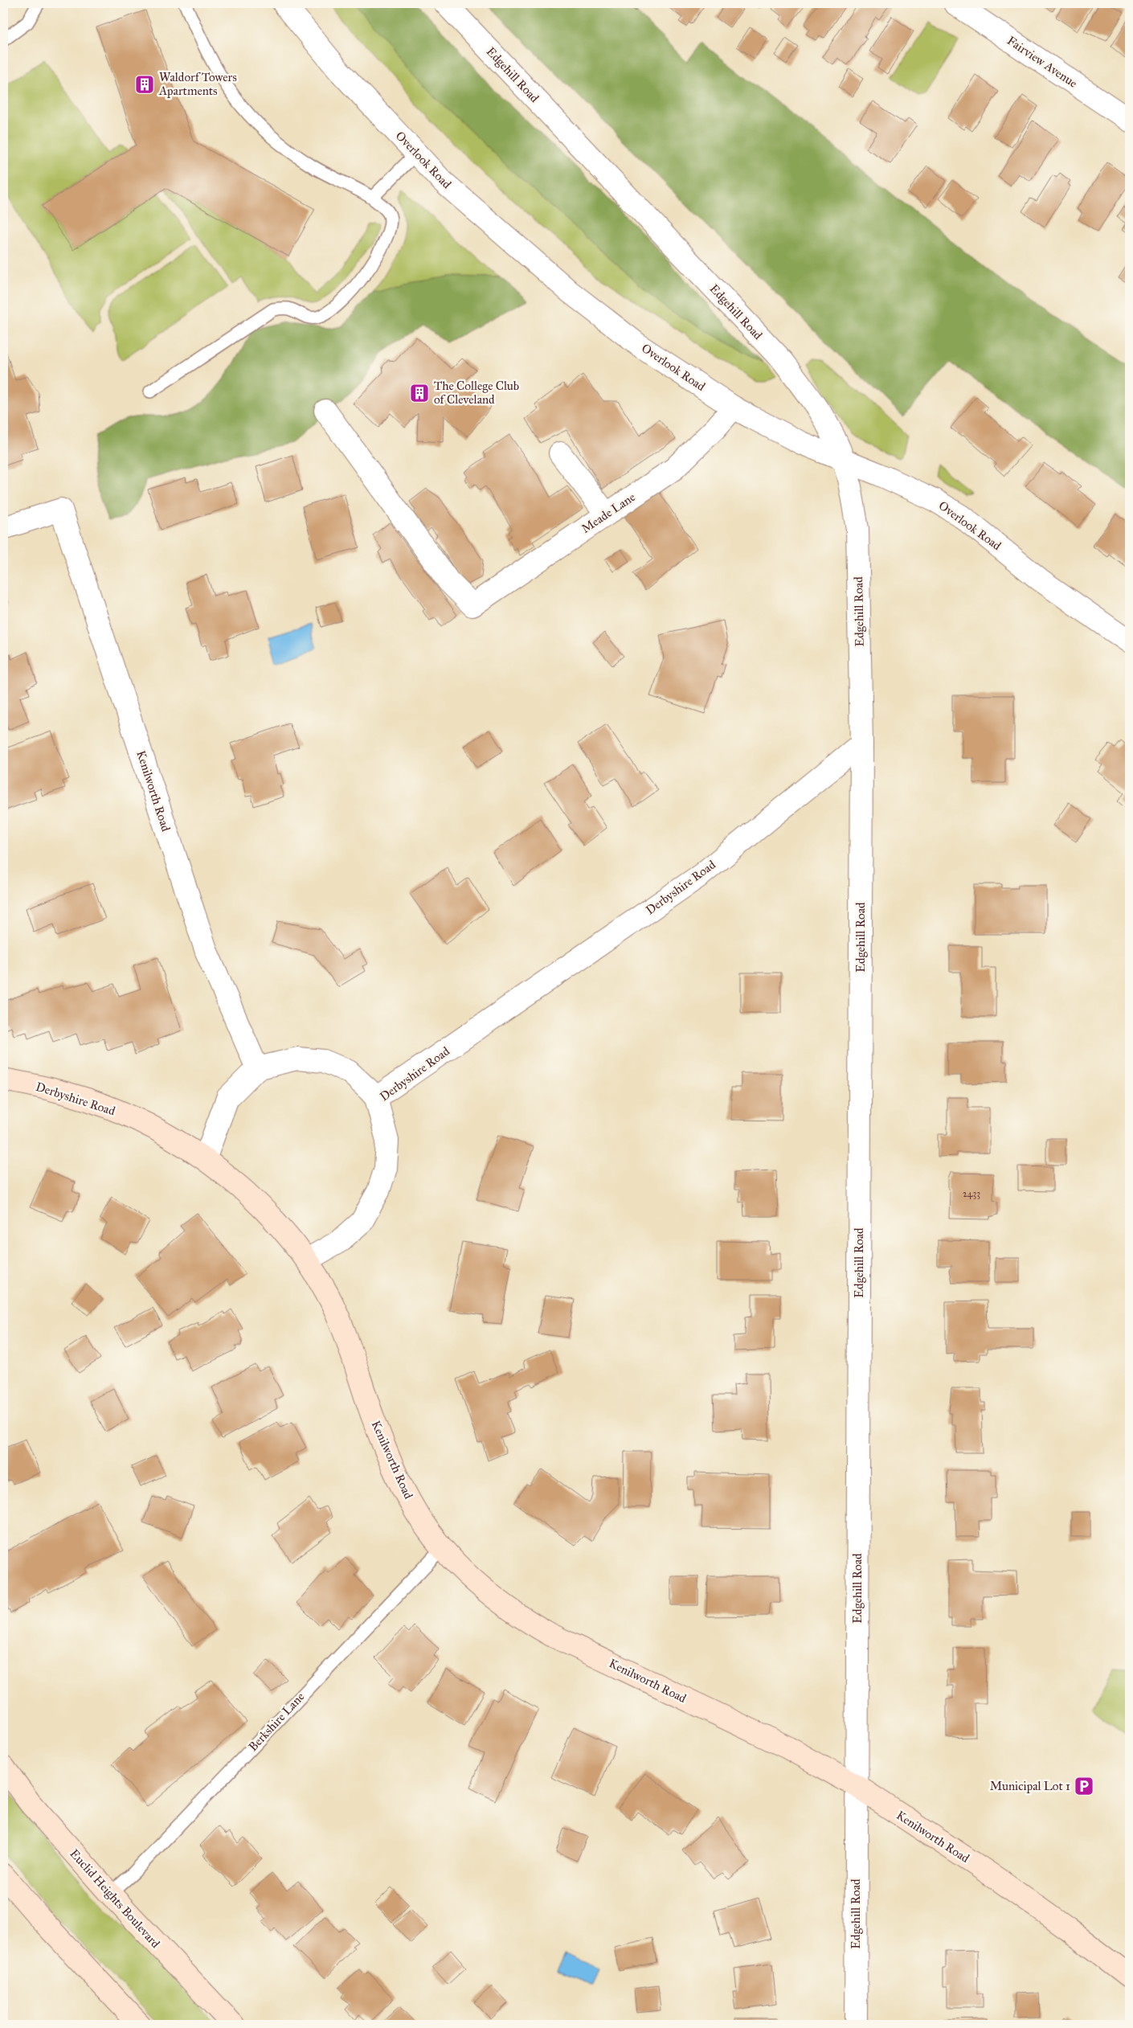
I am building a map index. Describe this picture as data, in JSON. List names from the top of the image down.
{
  "streets": {
    "main road": ["Kenilworth Road", "Derbyshire Road", "Euclid Heights Boulevard"],
    "street": [
      "Fairview Avenue",
      "Edgehill Road",
      "Overlook Road",
      "Meade Lane"
    ],
    "lane": ["Berkshire Lane"]
  },
  "crossings": [
    ["Edgehill Road", "Overlook Road"],
    ["Edgehill Road", "Kenilworth Road"],
    ["Edgehill Road", "Derbyshire Road"],
    ["Overlook Road", "Meade Lane"],
    ["Kenilworth Road", "Derbyshire Road"],
    ["Kenilworth Road", "Berkshire Lane"],
    ["Berkshire Lane", "Euclid Heights Boulevard"]
  ],
  "places": {
    "building": ["Waldorf Towers Apartments", "The College Club of Cleveland"],
    "parking": ["Municipal Lot 1"]
  },
  "house_numbers": ["2433"]
}
